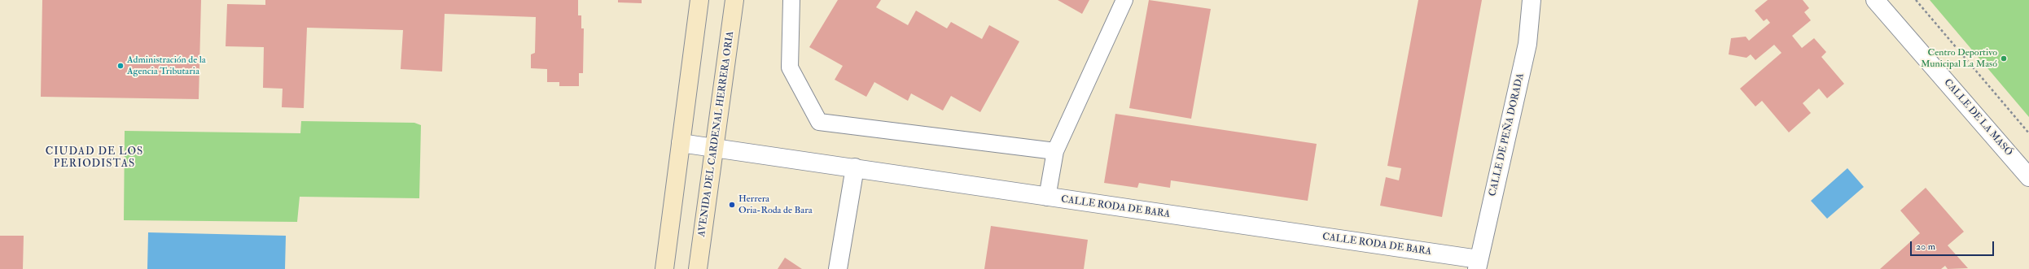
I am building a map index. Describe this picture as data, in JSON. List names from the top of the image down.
{
  "streets": {
    "main road": ["AVENIDA DEL CARDENAL HERRERA ORIA"],
    "street": ["CALLE DE LA MASÓ", "CALLE DE PEÑA DORADA", "CALLE RODA DE BARA"]
  },
  "crossings": [
    ["AVENIDA DEL CARDENAL HERRERA ORIA", "CALLE RODA DE BARA"],
    ["CALLE DE PEÑA DORADA", "CALLE RODA DE BARA"]
  ],
  "districts": ["CIUDAD DE LOS PERIODISTAS"],
  "places": ["Centro Deportivo Municipal La Masó", "Administración de la Agencia Tributaria", "Herrera Oria-Roda de Bara"],
  "scale_bar": "20 m"
}
